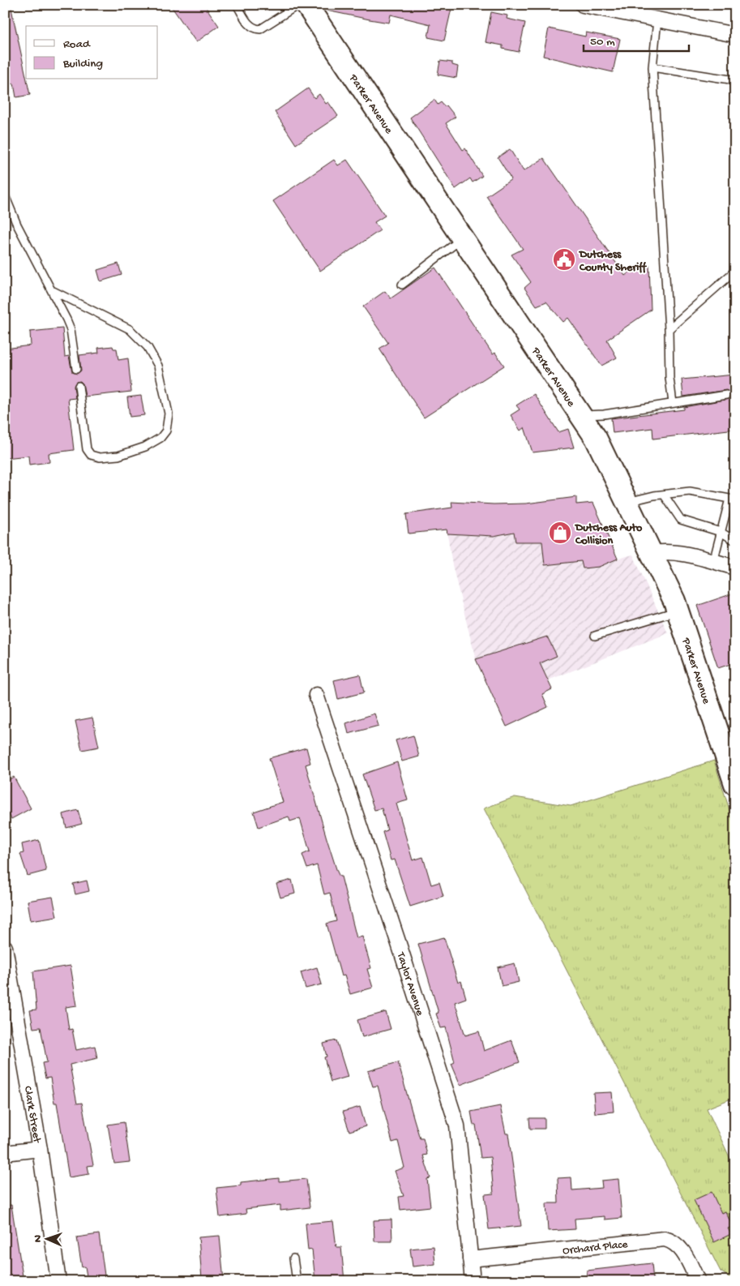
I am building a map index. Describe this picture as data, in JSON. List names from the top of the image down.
{
  "streets": {
    "main road": ["Parker Avenue"],
    "street": ["Taylor Avenue", "Clark Street", "Orchard Place"]
  },
  "crossings": [
    ["Taylor Avenue", "Orchard Place"]
  ],
  "places": {
    "public building": ["Dutchess County Sheriff"],
    "shop": ["Dutchess Auto Collision"]
  },
  "legend": ["Road", "Building"],
  "scale_bar": "50 m",
  "north": "left"
}
